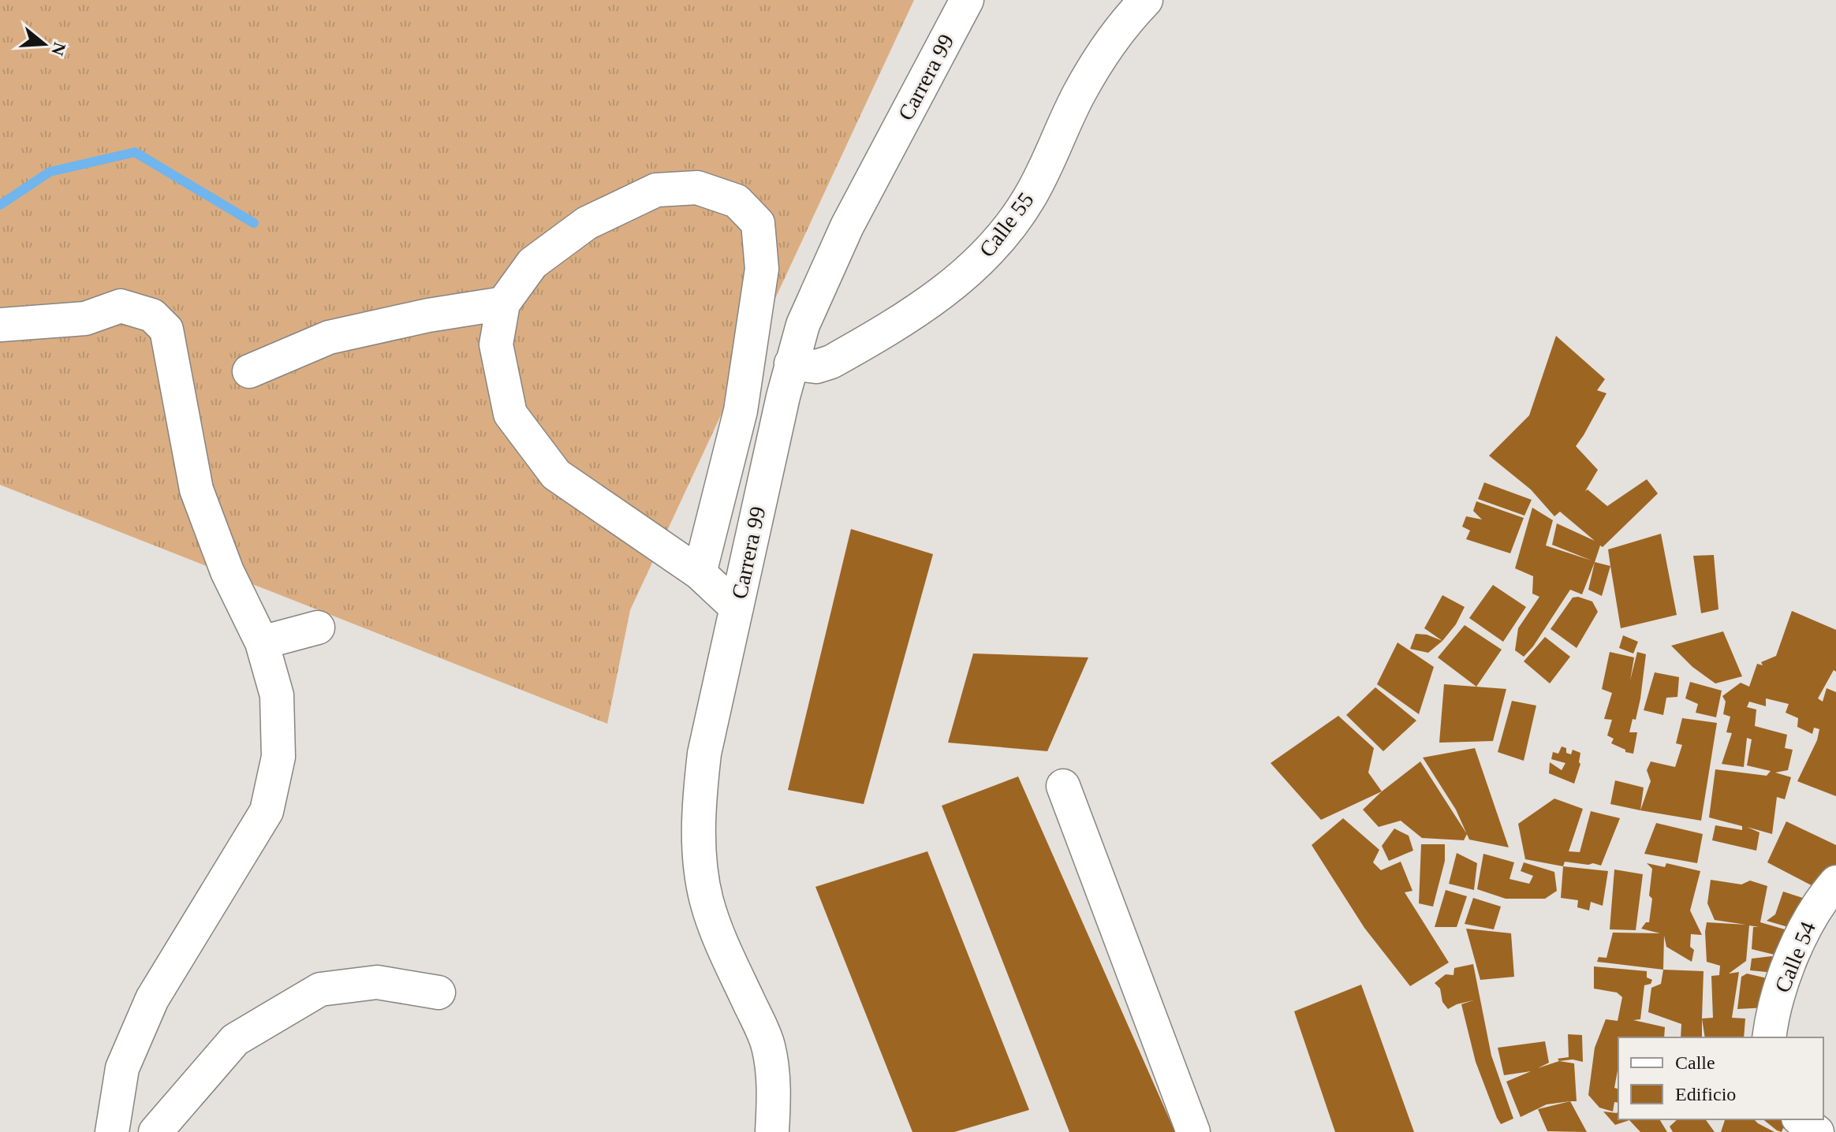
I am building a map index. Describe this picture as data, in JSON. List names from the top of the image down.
{
  "streets": {
    "street": ["Carrera 99", "Calle 55", "Calle 54"]
  },
  "crossings": [
    ["Carrera 99", "Calle 55"]
  ],
  "legend": ["Calle", "Edificio"],
  "north": "right"
}
